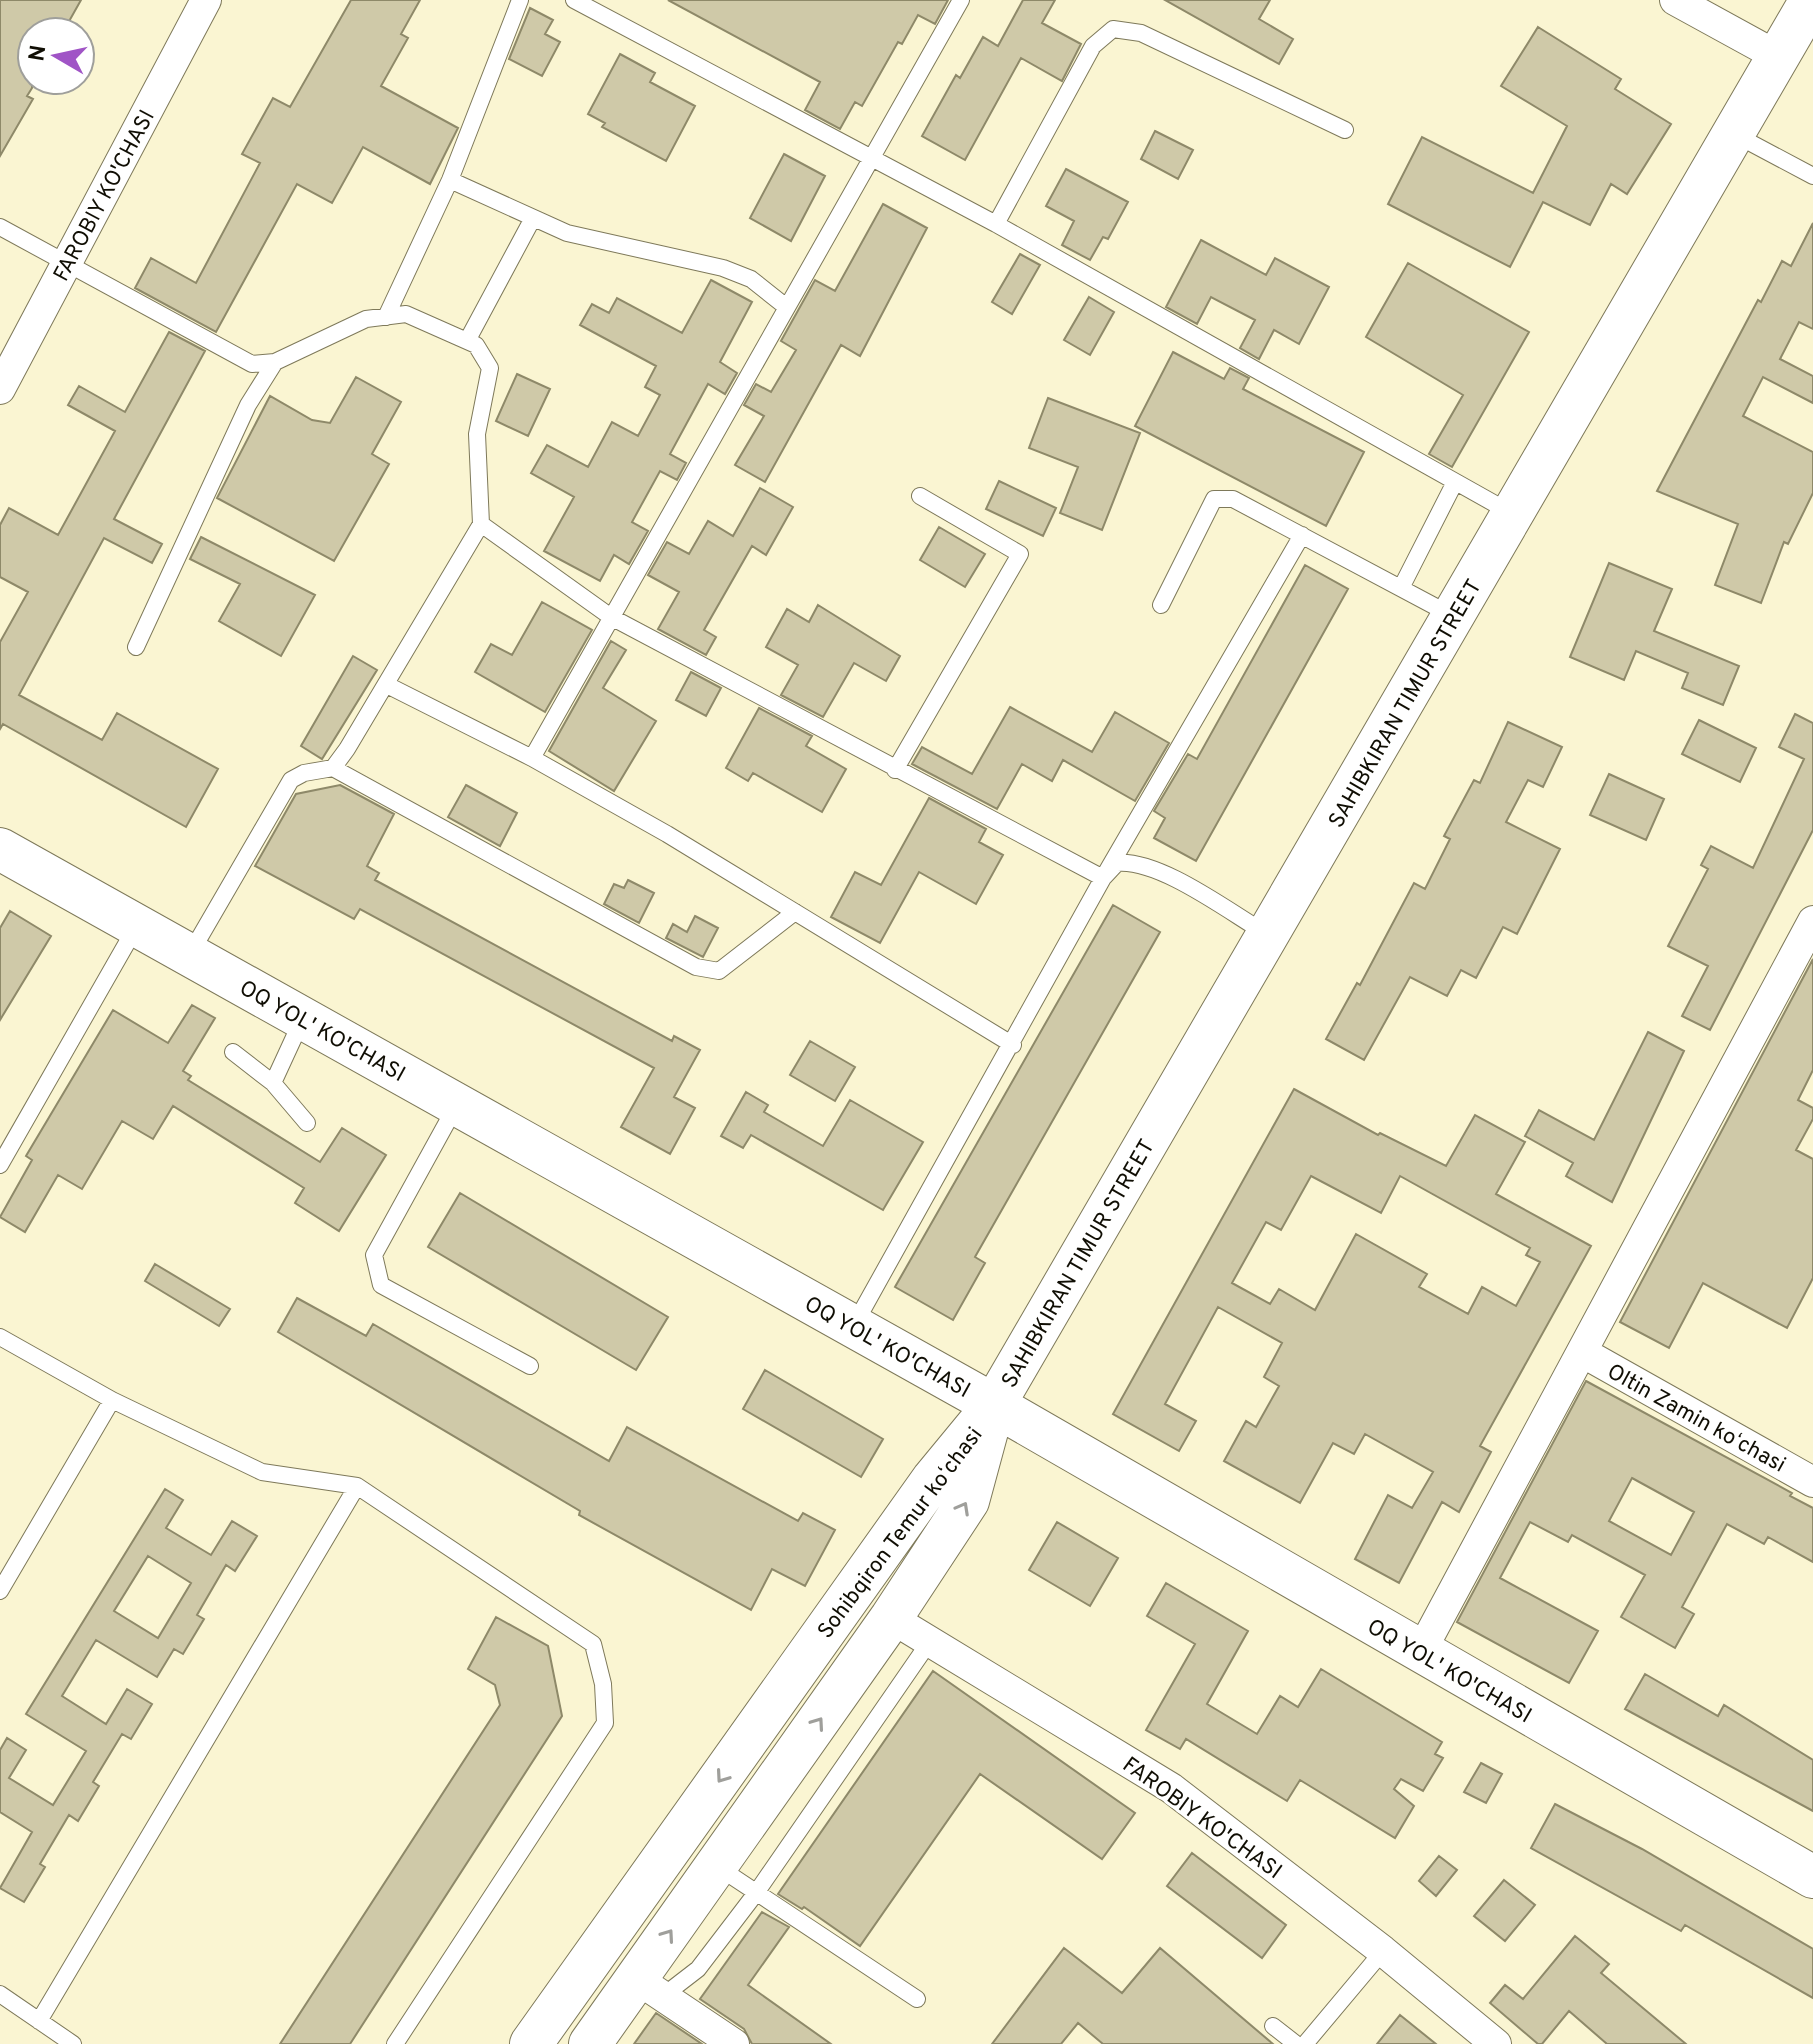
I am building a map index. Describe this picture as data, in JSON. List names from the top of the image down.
{
  "streets": {
    "main road": ["SAHIBKIRAN TIMUR STREET", "OQ YOL' KO'CHASI", "Sohibqiron Temur koʻchasi"],
    "street": ["FAROBIY KO'CHASI", "Oltin Zamin koʻchasi"]
  },
  "crossings": [
    ["FAROBIY KO'CHASI", "Sohibqiron Temur koʻchasi"],
    ["SAHIBKIRAN TIMUR STREET", "OQ YOL' KO'CHASI"],
    ["SAHIBKIRAN TIMUR STREET", "Sohibqiron Temur koʻchasi"],
    ["OQ YOL' KO'CHASI", "Sohibqiron Temur koʻchasi"]
  ],
  "north": "left"
}
